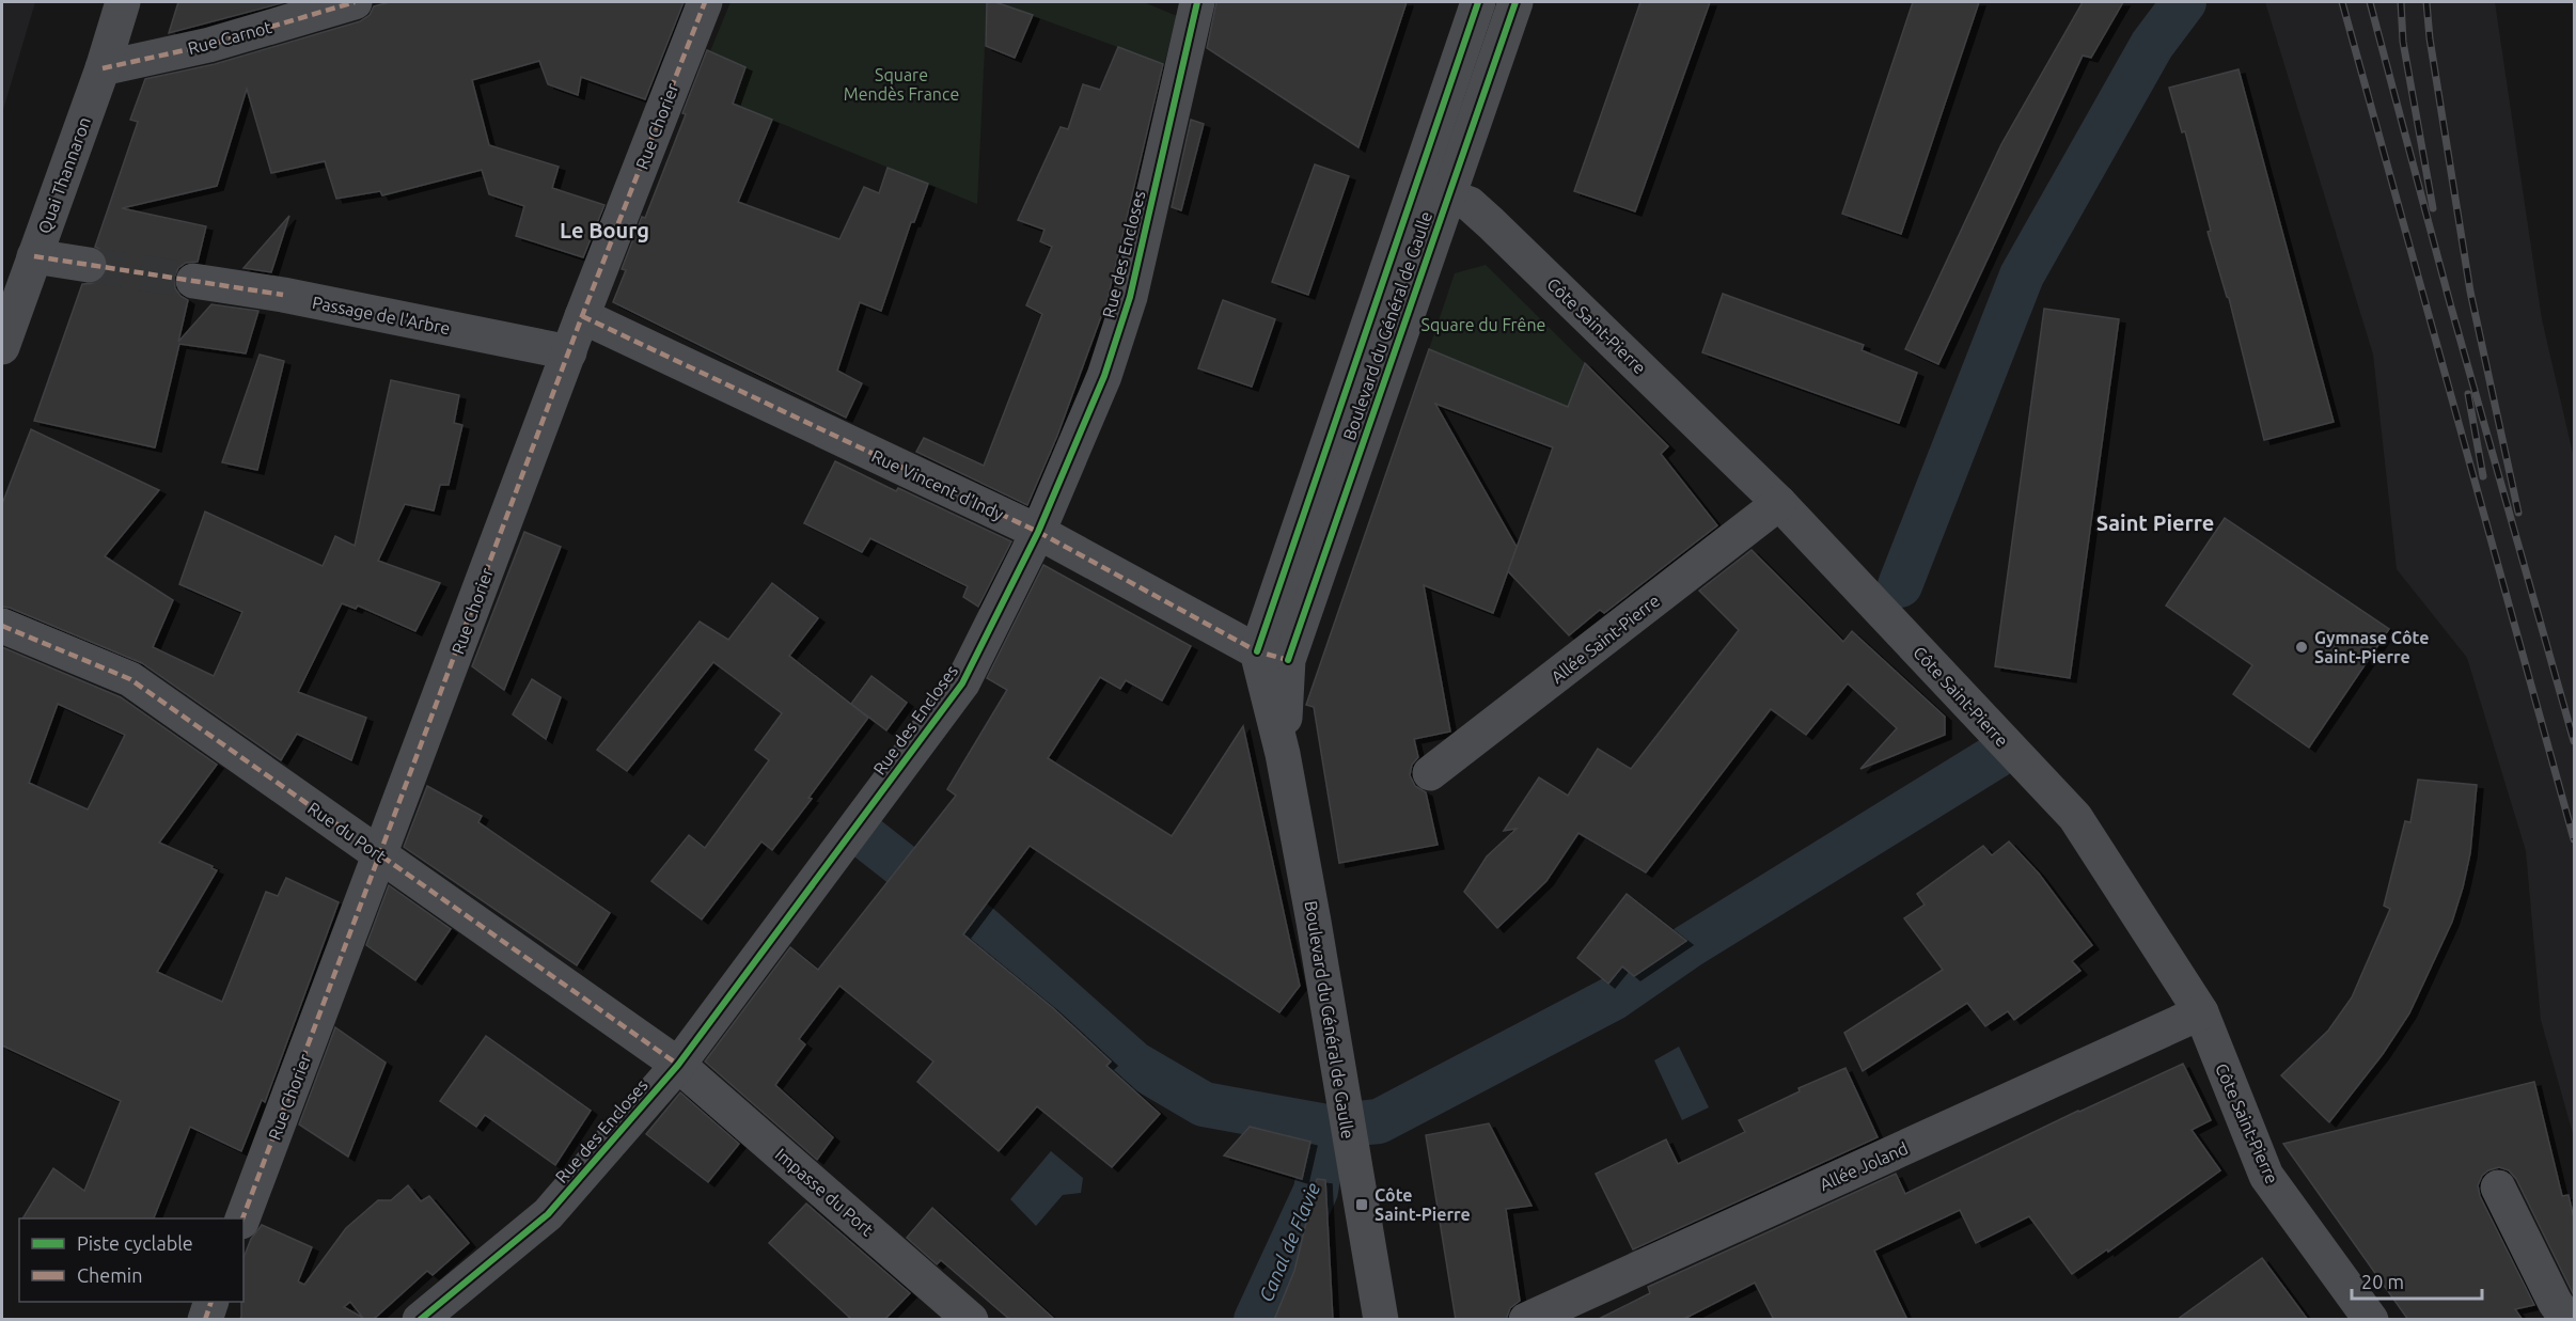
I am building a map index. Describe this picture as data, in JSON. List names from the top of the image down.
{
  "streets": {
    "street": [
      "Rue Carnot",
      "Rue Chorier",
      "Quai Thannaron",
      "Rue des Encloses",
      "Passage de l'Arbre",
      "Boulevard du Général de Gaulle",
      "Côte Saint-Pierre",
      "Rue Vincent d'Indy",
      "Allée Saint-Pierre",
      "Rue du Port",
      "Allée Joland",
      "Impasse du Port"
    ]
  },
  "crossings": [
    ["Rue Carnot", "Quai Thannaron"],
    ["Rue Chorier", "Passage de l'Arbre"],
    ["Rue Chorier", "Rue Vincent d'Indy"],
    ["Rue Chorier", "Rue du Port"],
    ["Rue des Encloses", "Rue Vincent d'Indy"],
    ["Rue des Encloses", "Rue du Port"],
    ["Rue des Encloses", "Impasse du Port"],
    ["Boulevard du Général de Gaulle", "Côte Saint-Pierre"],
    ["Boulevard du Général de Gaulle", "Rue Vincent d'Indy"],
    ["Côte Saint-Pierre", "Allée Saint-Pierre"],
    ["Côte Saint-Pierre", "Allée Joland"],
    ["Rue du Port", "Impasse du Port"]
  ],
  "districts": ["Le Bourg", "Saint Pierre"],
  "water": ["Canal de Flavie"],
  "parks": ["Square Mendès France", "Square du Frêne"],
  "places": {
    "other": ["Gymnase Côte Saint-Pierre"],
    "transit": ["Côte Saint-Pierre"]
  },
  "legend": ["Piste cyclable", "Chemin"],
  "scale_bar": "20 m"
}
